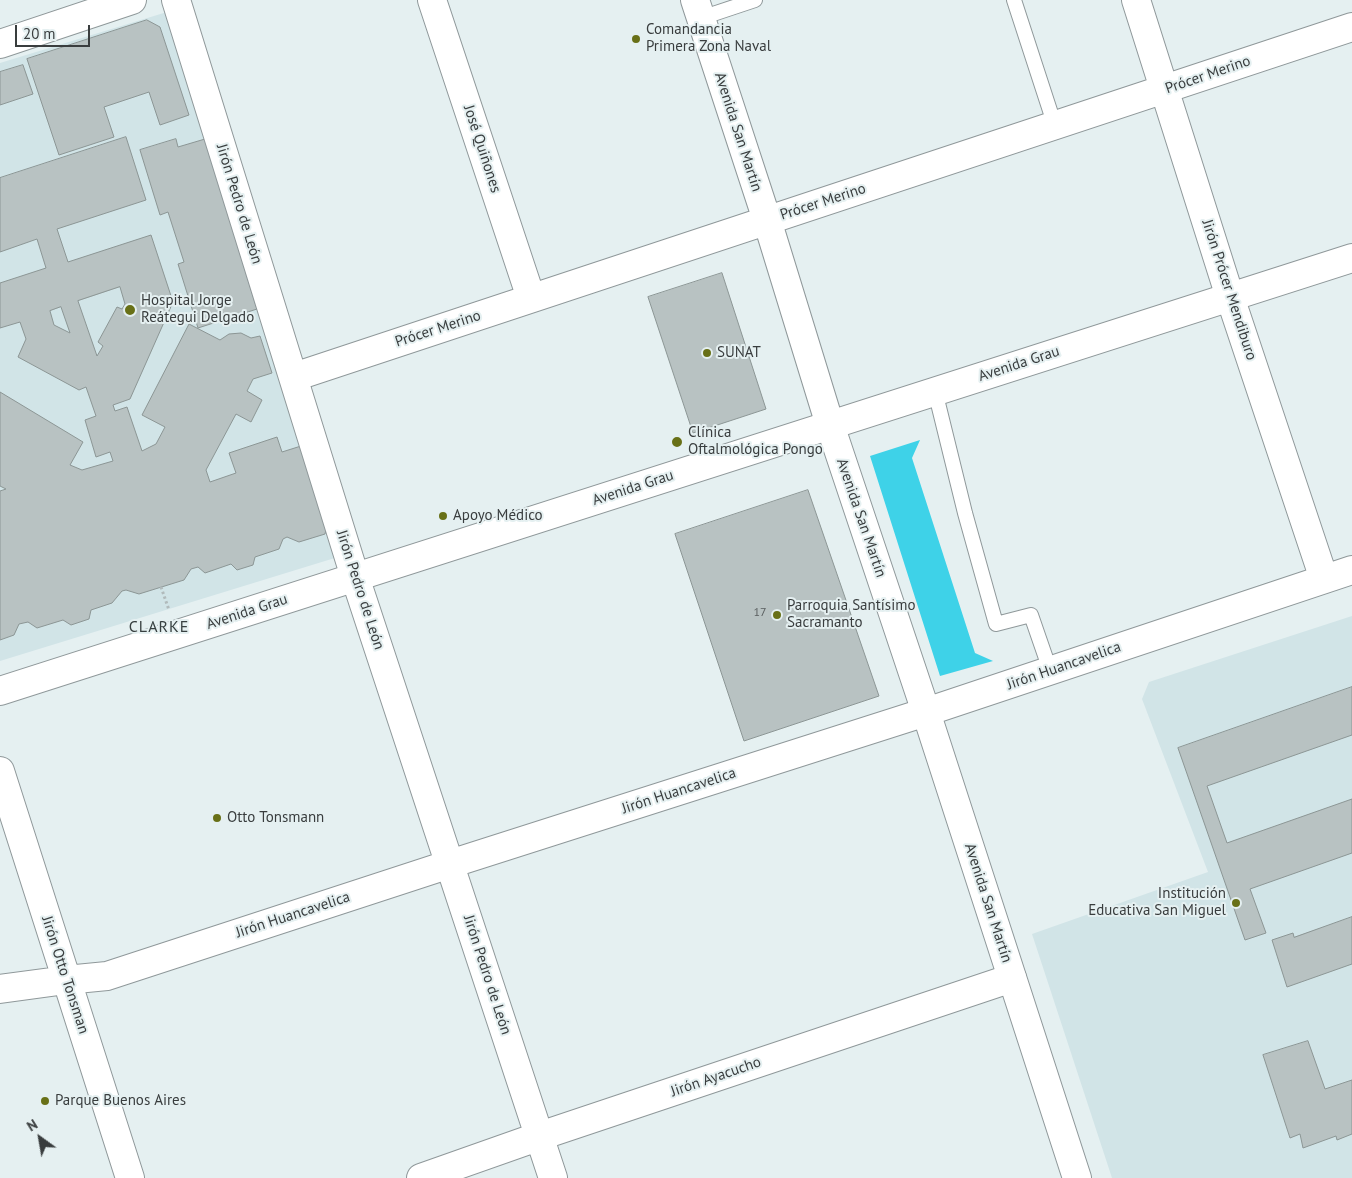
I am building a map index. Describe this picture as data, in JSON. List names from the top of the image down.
{
  "streets": {
    "street": [
      "Prócer Merino",
      "Avenida San Martín",
      "José Quiñones",
      "Jirón Pedro de León",
      "Jirón Prócer Mendiburo",
      "Avenida Grau",
      "Jirón Huancavelica",
      "Jirón Otto Tonsman",
      "Jirón Ayacucho"
    ]
  },
  "crossings": [
    ["Prócer Merino", "Avenida San Martín"],
    ["Prócer Merino", "José Quiñones"],
    ["Prócer Merino", "Jirón Pedro de León"],
    ["Prócer Merino", "Jirón Prócer Mendiburo"],
    ["Avenida San Martín", "Avenida Grau"],
    ["Avenida San Martín", "Jirón Huancavelica"],
    ["Avenida San Martín", "Jirón Ayacucho"],
    ["Jirón Pedro de León", "Avenida Grau"],
    ["Jirón Pedro de León", "Jirón Huancavelica"],
    ["Jirón Pedro de León", "Jirón Ayacucho"],
    ["Jirón Prócer Mendiburo", "Avenida Grau"],
    ["Jirón Prócer Mendiburo", "Jirón Huancavelica"],
    ["Jirón Huancavelica", "Jirón Otto Tonsman"]
  ],
  "districts": ["CLARKE"],
  "places": [
    "Comandancia Primera Zona Naval",
    "Hospital Jorge Reátegui Delgado",
    "SUNAT",
    "Clínica Oftalmológica Pongo",
    "Apoyo Médico",
    "Parroquia Santísimo Sacramanto",
    "Otto Tonsmann",
    "Institución Educativa San Miguel",
    "Parque Buenos Aires"
  ],
  "house_numbers": ["17"],
  "scale_bar": "20 m",
  "north": "top left"
}
